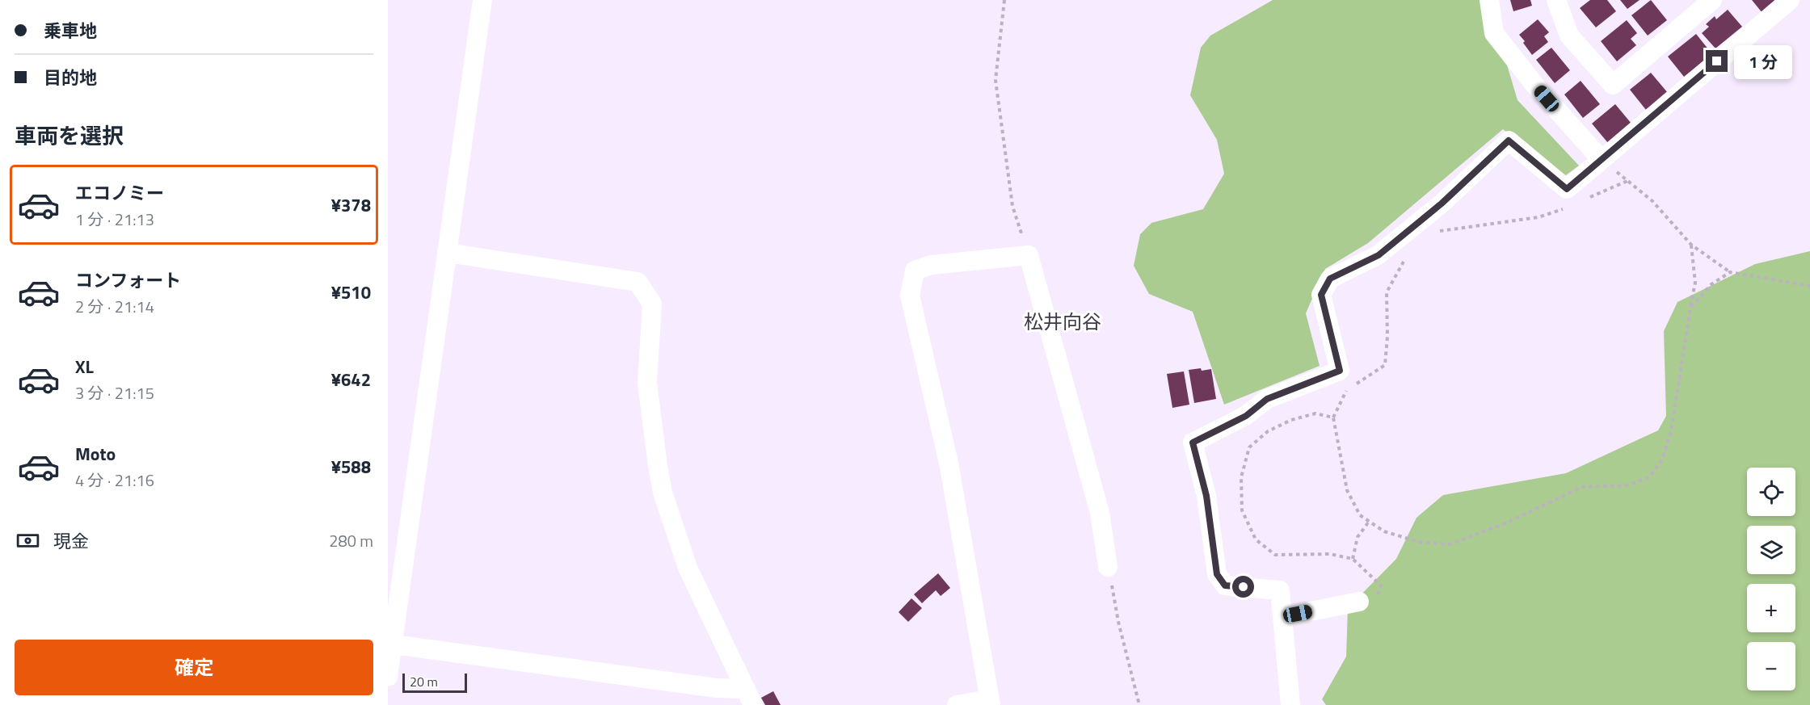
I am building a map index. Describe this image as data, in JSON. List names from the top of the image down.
{
  "districts": ["松井向谷"],
  "scale_bar": "20 m",
  "page": {
    "banner": ["乗車地", "目的地"],
    "bubble": "1 分",
    "heading": "車両を選択",
    "list": [
      {
        "name": "エコノミー",
        "note": "1 分 · 21:13",
        "value": "¥378"
      },
      {
        "name": "コンフォート",
        "note": "2 分 · 21:14",
        "value": "¥510"
      },
      {
        "name": "XL",
        "note": "3 分 · 21:15",
        "value": "¥642"
      },
      {
        "name": "Moto",
        "note": "4 分 · 21:16",
        "value": "¥588"
      }
    ],
    "map_buttons": ["+", "−"],
    "pay": ["現金", "280 m"],
    "buttons": "確定",
    "scale": "20 m"
  }
}
